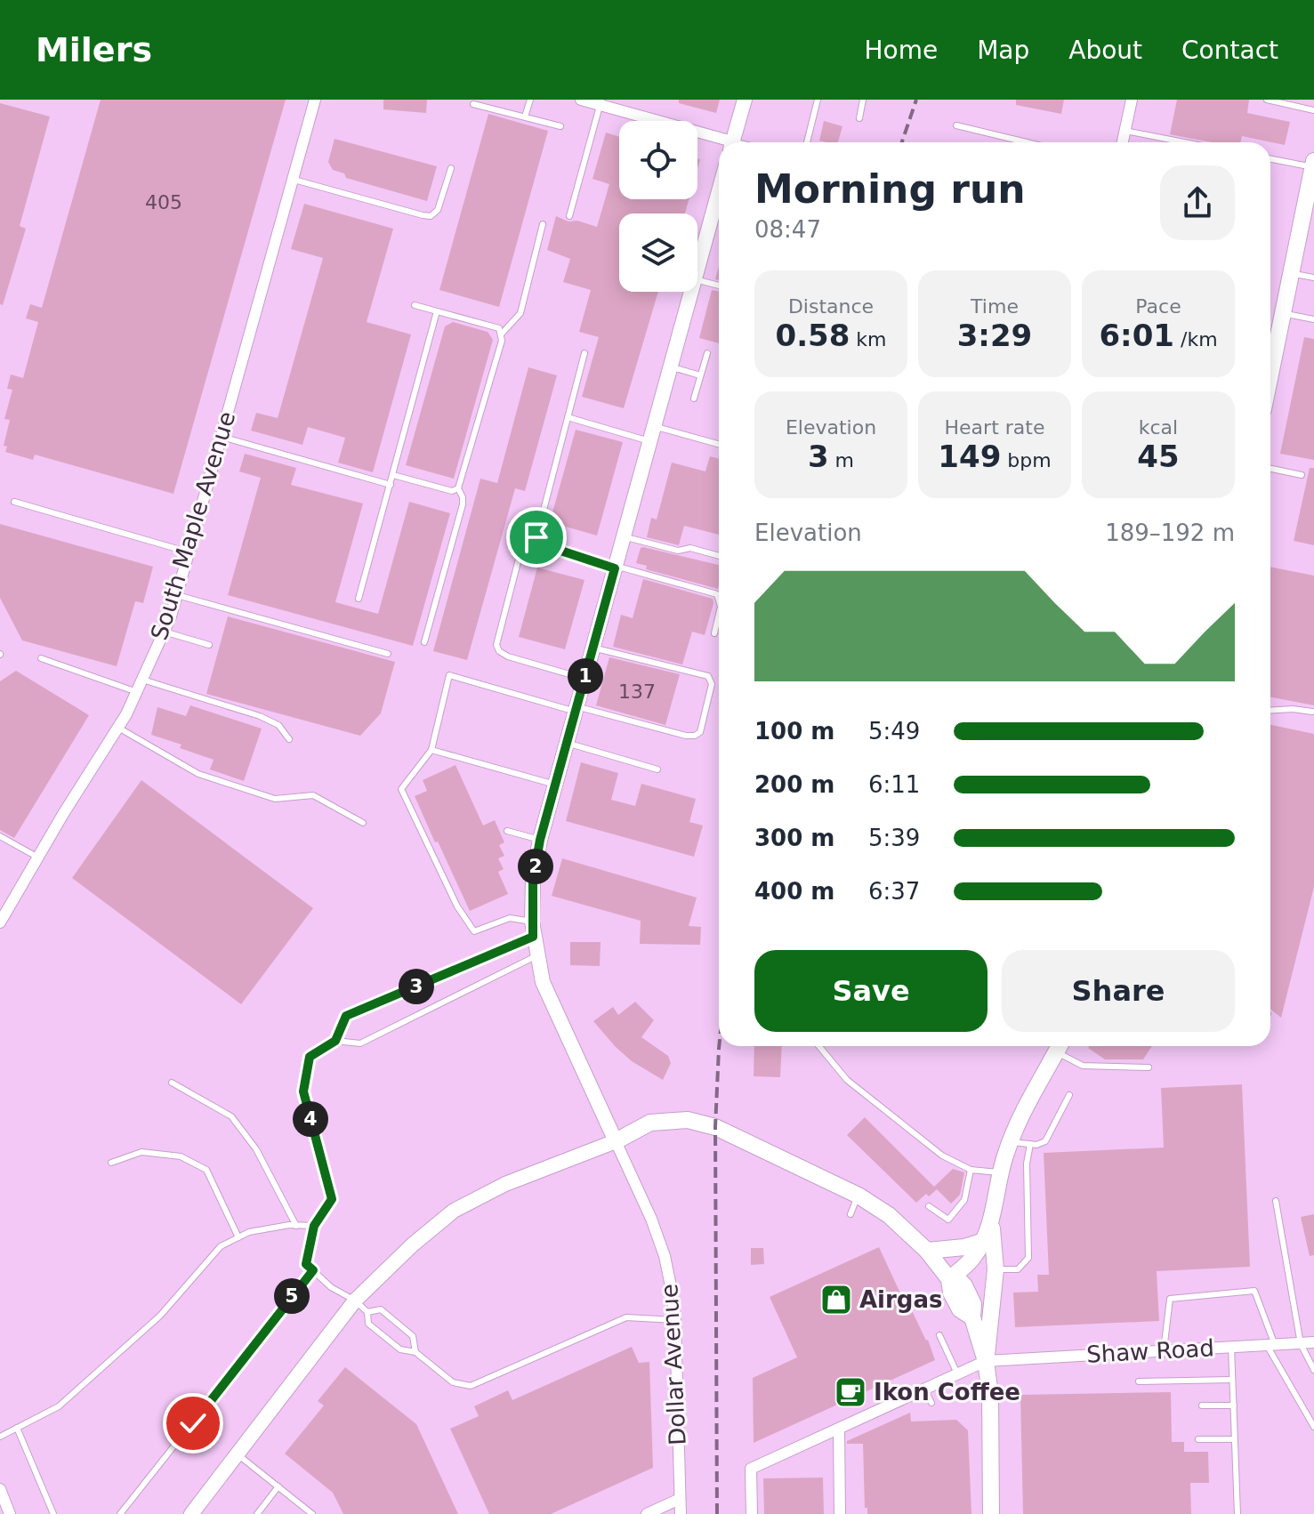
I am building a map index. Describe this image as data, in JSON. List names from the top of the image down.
{
  "streets": {
    "street": ["South Maple Avenue", "Shaw Road", "Dollar Avenue"]
  },
  "places": {
    "shop": ["Airgas"],
    "cafe": ["Ikon Coffee"]
  },
  "house_numbers": ["405", "137"],
  "page": {
    "header": "Milers",
    "nav": [
      "Home",
      "Map",
      "About",
      "Contact"
    ],
    "heading": ["Morning run", "08:47"],
    "stats": [
      ["Distance", "0.58 km"],
      ["Time", "3:29"],
      ["Pace", "6:01 /km"],
      ["Elevation", "3 m"],
      ["Heart rate", "149 bpm"],
      ["kcal", "45"]
    ],
    "chart": ["Elevation", "189–192 m"],
    "pins": [
      "1",
      "2",
      "3",
      "4",
      "5"
    ],
    "list": [
      {
        "name": "100 m",
        "note": "5:49"
      },
      {
        "name": "200 m",
        "note": "6:11"
      },
      {
        "name": "300 m",
        "note": "5:39"
      },
      {
        "name": "400 m",
        "note": "6:37"
      }
    ],
    "buttons": ["Save", "Share"]
  }
}
